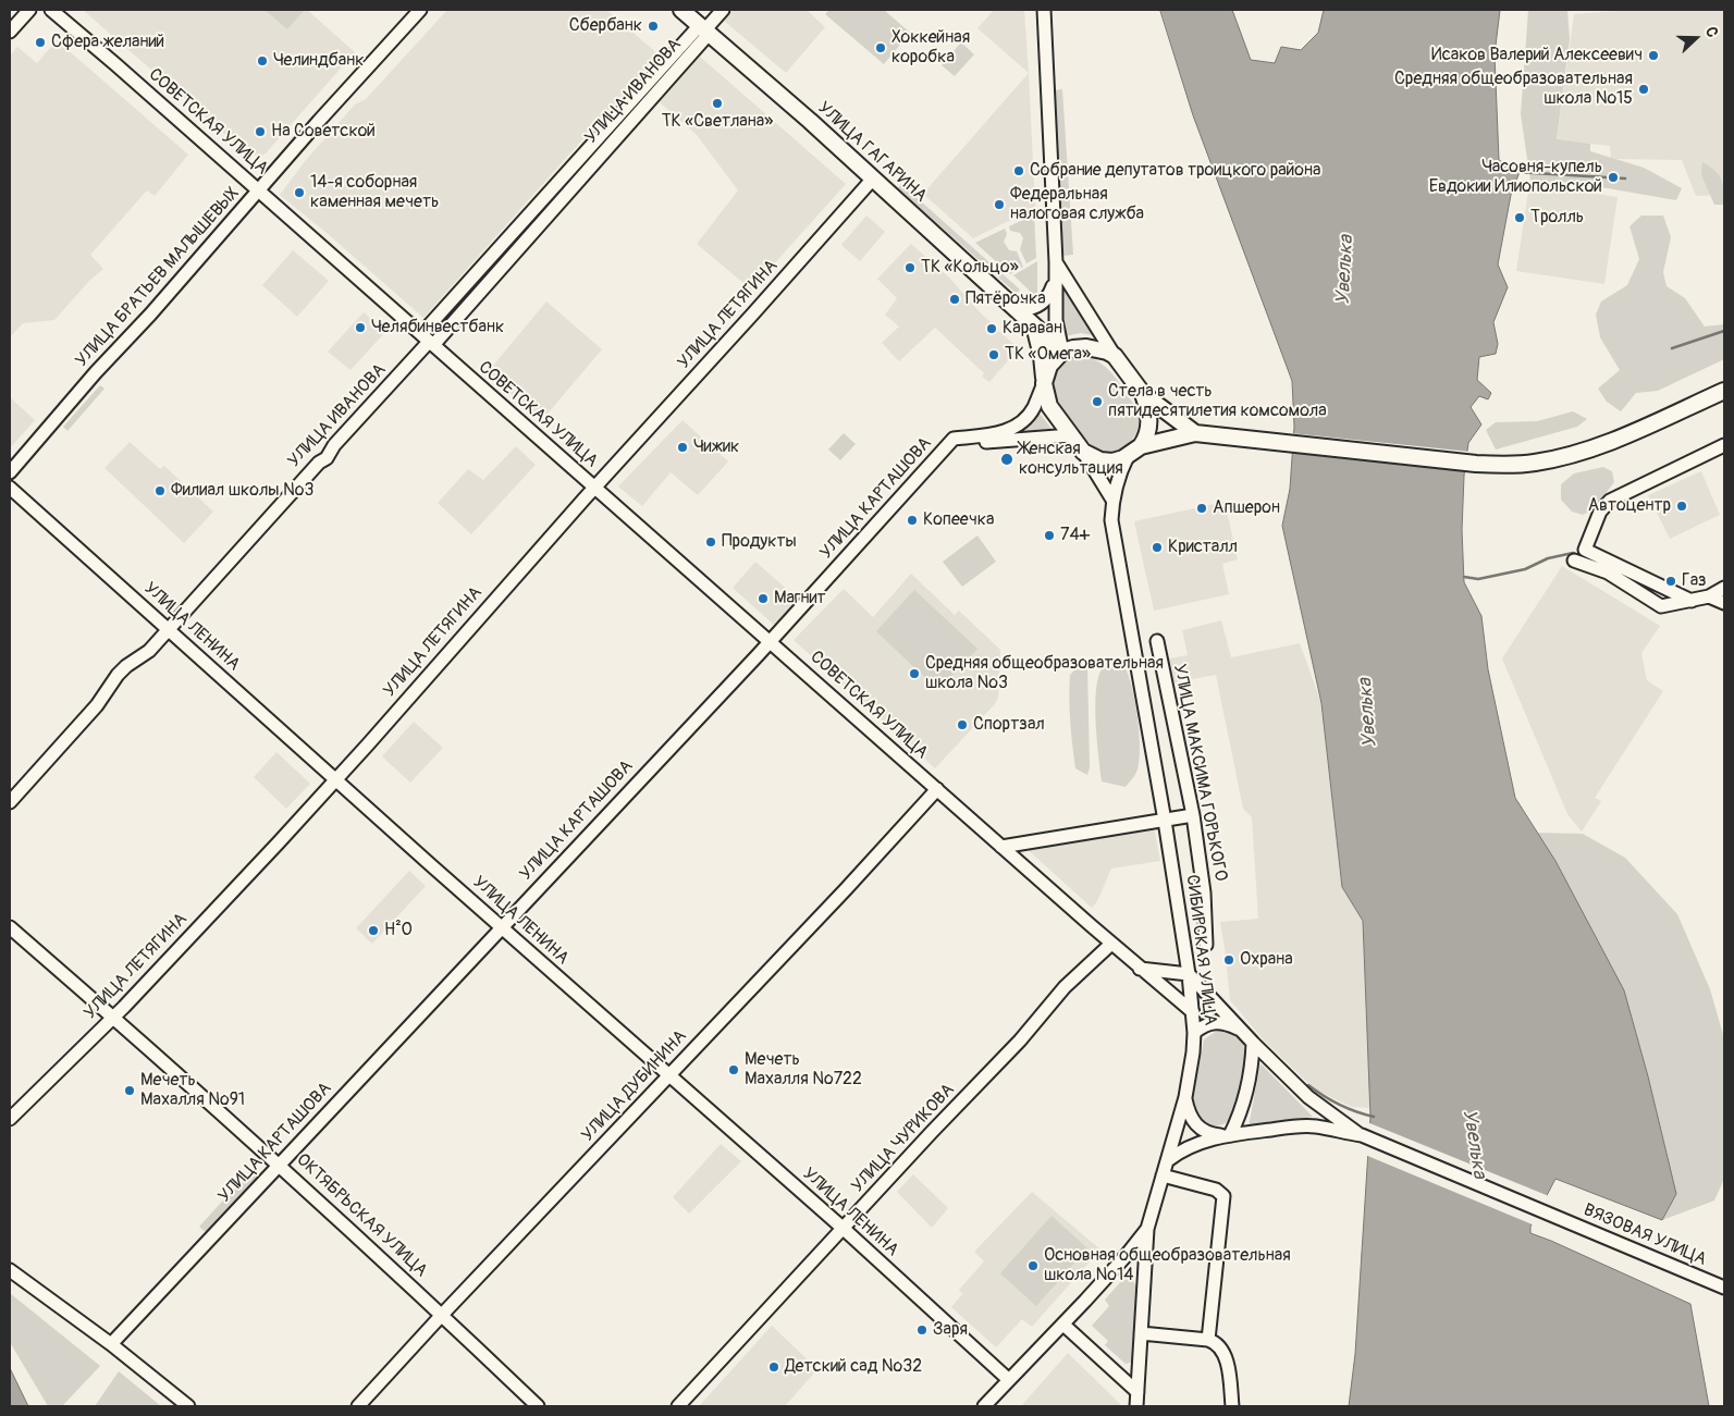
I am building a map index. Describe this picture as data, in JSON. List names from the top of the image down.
{
  "streets": {
    "main road": ["УЛИЦА ГАГАРИНА"],
    "street": [
      "УЛИЦА ИВАНОВА",
      "СОВЕТСКАЯ УЛИЦА",
      "УЛИЦА БРАТЬЕВ МАЛЫШЕВЫХ",
      "УЛИЦА ЛЕТЯГИНА",
      "УЛИЦА КАРТАШОВА",
      "УЛИЦА ЛЕНИНА",
      "УЛИЦА МАКСИМА ГОРЬКОГО",
      "СИБИРСКАЯ УЛИЦА",
      "УЛИЦА ДУБИНИНА",
      "УЛИЦА ЧУРИКОВА",
      "ОКТЯБРЬСКАЯ УЛИЦА",
      "ВЯЗОВАЯ УЛИЦА"
    ]
  },
  "crossings": [
    ["УЛИЦА ИВАНОВА", "СОВЕТСКАЯ УЛИЦА"],
    ["УЛИЦА ИВАНОВА", "УЛИЦА ГАГАРИНА"],
    ["УЛИЦА ИВАНОВА", "УЛИЦА ЛЕНИНА"],
    ["СОВЕТСКАЯ УЛИЦА", "УЛИЦА БРАТЬЕВ МАЛЫШЕВЫХ"],
    ["СОВЕТСКАЯ УЛИЦА", "УЛИЦА ЛЕТЯГИНА"],
    ["СОВЕТСКАЯ УЛИЦА", "УЛИЦА КАРТАШОВА"],
    ["СОВЕТСКАЯ УЛИЦА", "СИБИРСКАЯ УЛИЦА"],
    ["СОВЕТСКАЯ УЛИЦА", "УЛИЦА ДУБИНИНА"],
    ["СОВЕТСКАЯ УЛИЦА", "УЛИЦА ЧУРИКОВА"],
    ["УЛИЦА ГАГАРИНА", "УЛИЦА ЛЕТЯГИНА"],
    ["УЛИЦА ГАГАРИНА", "СИБИРСКАЯ УЛИЦА"],
    ["УЛИЦА ЛЕТЯГИНА", "УЛИЦА ЛЕНИНА"],
    ["УЛИЦА ЛЕТЯГИНА", "ОКТЯБРЬСКАЯ УЛИЦА"],
    ["УЛИЦА КАРТАШОВА", "УЛИЦА ЛЕНИНА"],
    ["УЛИЦА КАРТАШОВА", "ОКТЯБРЬСКАЯ УЛИЦА"],
    ["УЛИЦА ЛЕНИНА", "СИБИРСКАЯ УЛИЦА"],
    ["УЛИЦА ЛЕНИНА", "УЛИЦА ДУБИНИНА"],
    ["УЛИЦА ЛЕНИНА", "УЛИЦА ЧУРИКОВА"],
    ["УЛИЦА ДУБИНИНА", "ОКТЯБРЬСКАЯ УЛИЦА"]
  ],
  "water": ["Увелька"],
  "places": [
    "Сбербанк",
    "Сфера желаний",
    "Хоккейная коробка",
    "Исаков Валерий Алексеевич",
    "Челиндбанк",
    "Средняя общеобразовательная школа №15",
    "ТК «Светлана»",
    "На Советской",
    "Собрание депутатов троицкого района",
    "Часовня-купель Евдокии Илиопольской",
    "14-я соборная каменная мечеть",
    "Федеральная налоговая служба",
    "Тролль",
    "ТК «Кольцо»",
    "Пятёрочка",
    "Челябинвестбанк",
    "Караван",
    "ТК «Омега»",
    "Стела в честь пятидесятилетия комсомола",
    "Чижик",
    "Женская консультация",
    "Филиал школы №3",
    "Автоцентр",
    "Апшерон",
    "Копеечка",
    "74+",
    "Продукты",
    "Кристалл",
    "Газ",
    "Магнит",
    "Средняя общеобразовательная школа №3",
    "Спортзал",
    "H²O",
    "Охрана",
    "Мечеть Махалля №722",
    "Мечеть Махалля №91",
    "Основная общеобразовательная школа №14",
    "Заря",
    "Детский сад №32"
  ],
  "north": "right"
}
